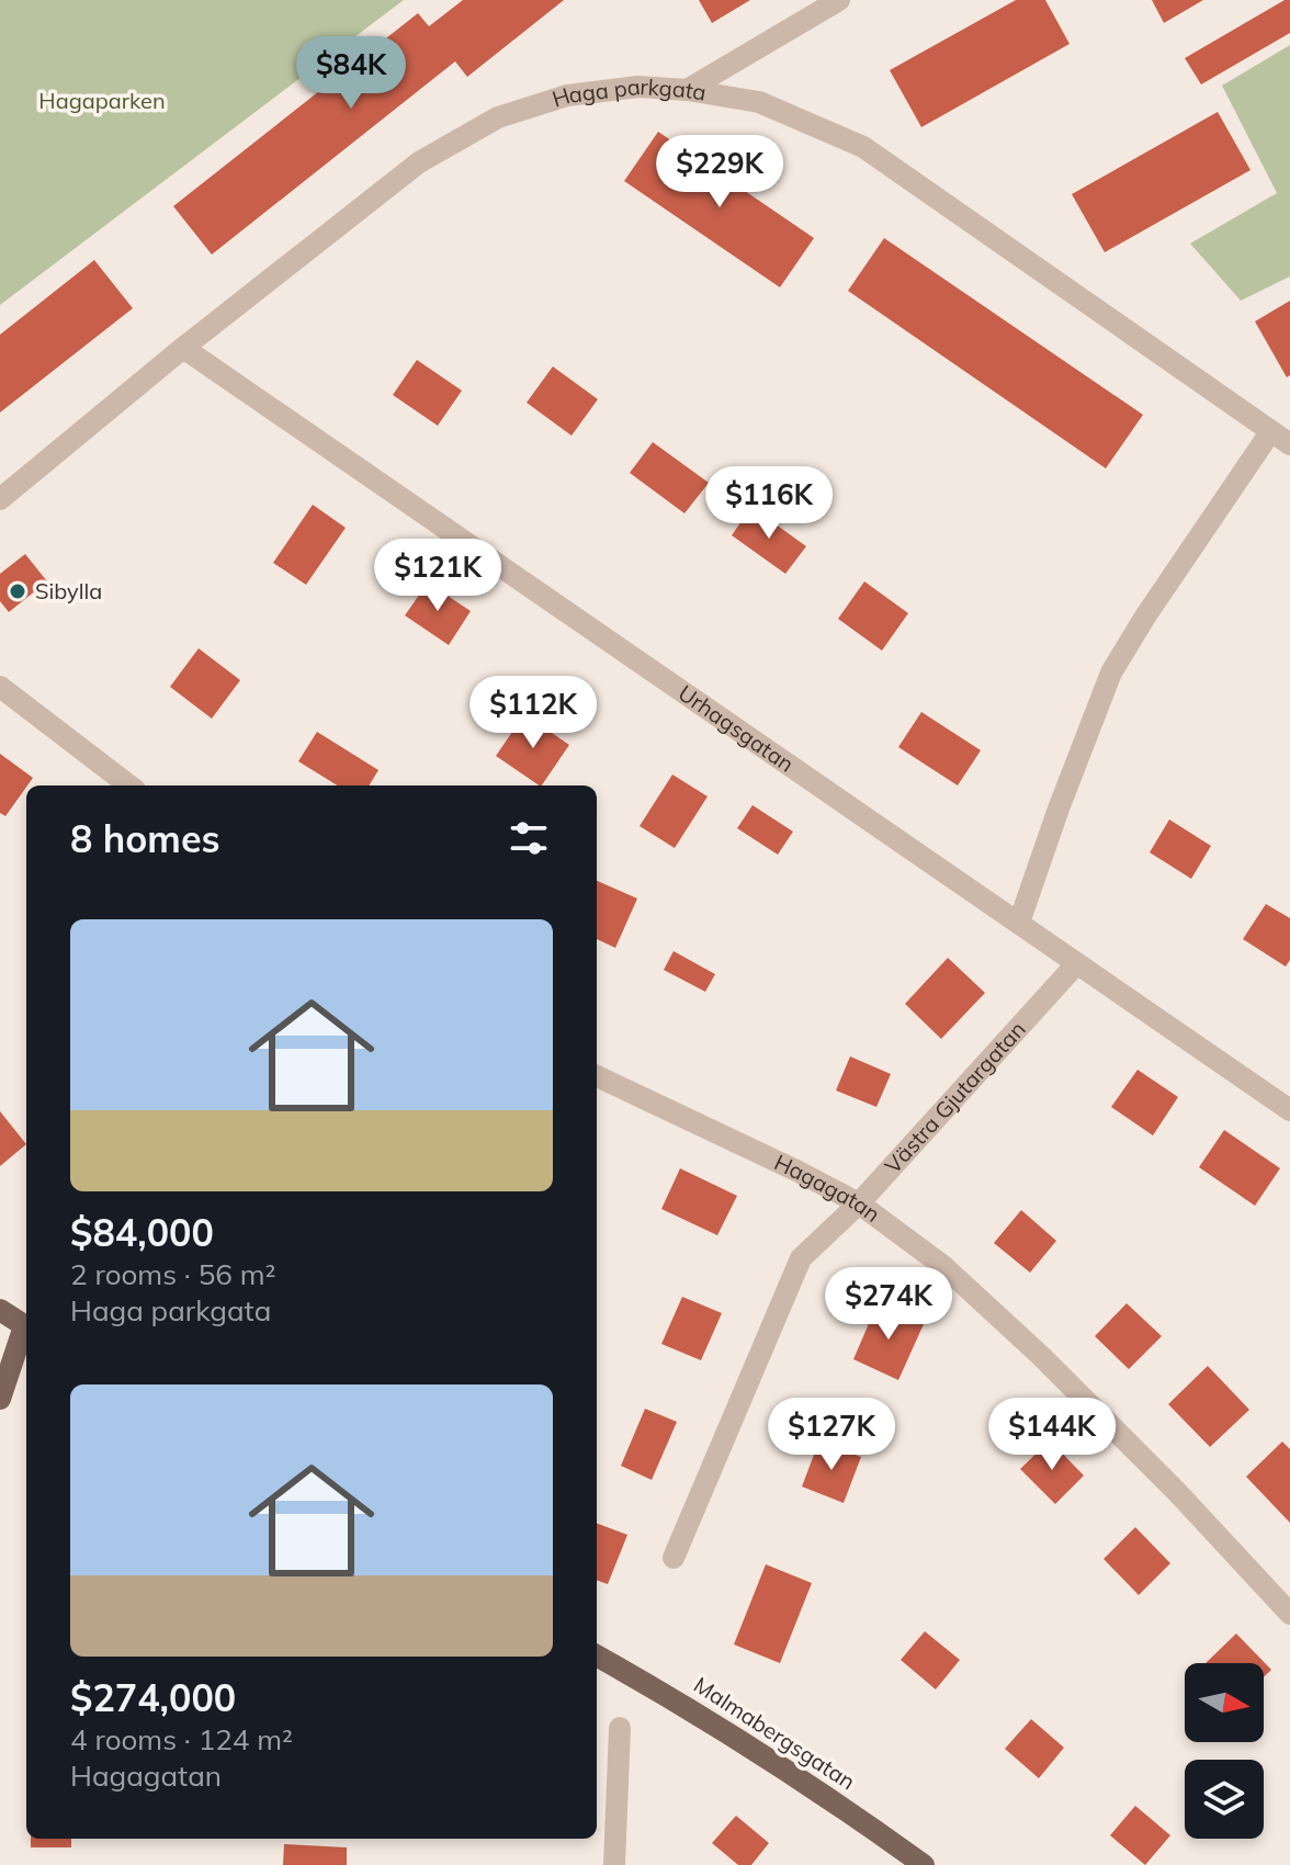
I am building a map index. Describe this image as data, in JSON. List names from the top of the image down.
{
  "streets": {
    "main road": ["Malmabergsgatan"],
    "street": [
      "Haga parkgata",
      "Urhagsgatan",
      "Västra Gjutargatan",
      "Hagagatan"
    ]
  },
  "crossings": [
    ["Haga parkgata", "Urhagsgatan"],
    ["Urhagsgatan", "Västra Gjutargatan"],
    ["Västra Gjutargatan", "Hagagatan"]
  ],
  "parks": ["Hagaparken"],
  "places": ["Sibylla"],
  "north": "right",
  "page": {
    "price": [
      "$84K",
      "$229K",
      "$116K",
      "$121K",
      "$112K",
      "$274K",
      "$127K",
      "$144K"
    ],
    "heading": "8 homes",
    "list": [
      {
        "name": "$84,000",
        "note": "2 rooms · 56 m² · Haga parkgata"
      },
      {
        "name": "$274,000",
        "note": "4 rooms · 124 m² · Hagagatan"
      }
    ]
  }
}
